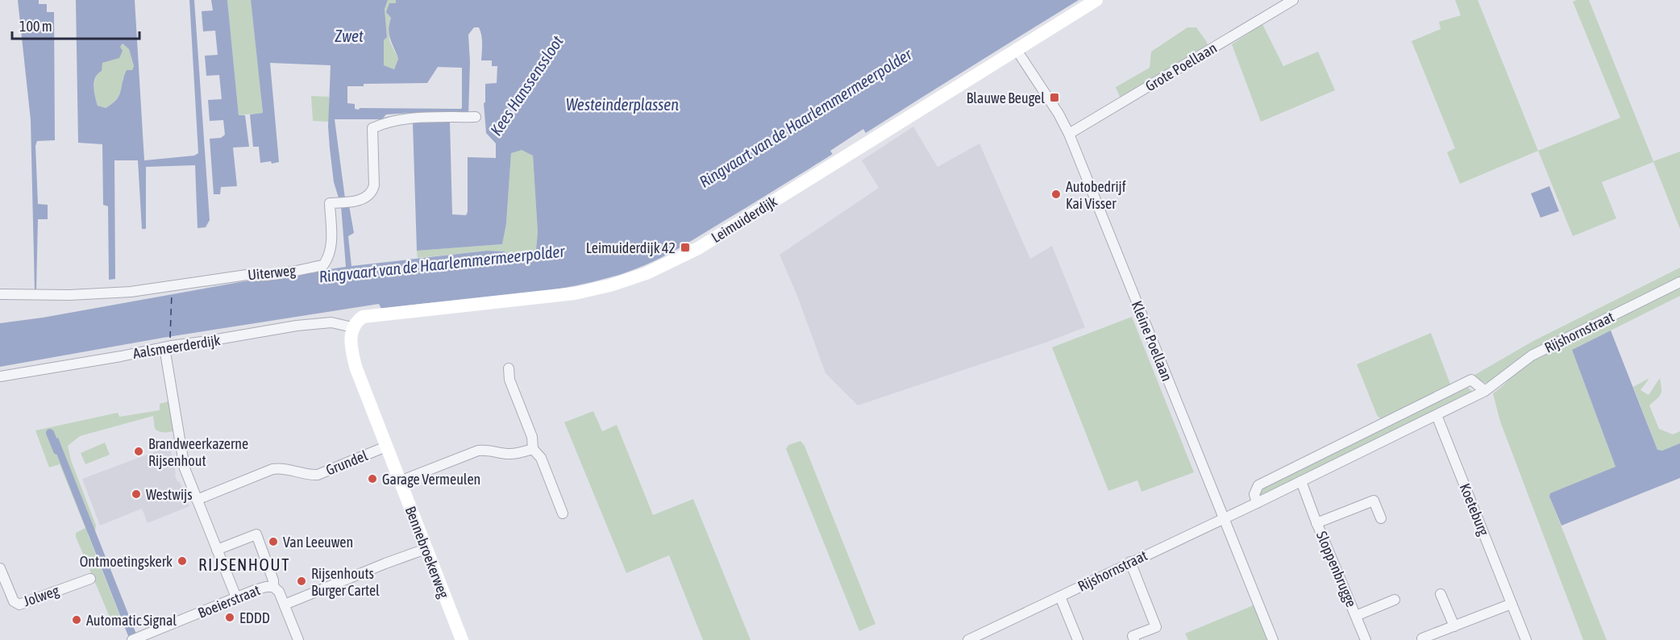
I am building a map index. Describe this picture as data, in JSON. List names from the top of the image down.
{
  "streets": {
    "street": [
      "Grote Poellaan",
      "Leimuiderdijk",
      "Uiterweg",
      "Rijshornstraat",
      "Kleine Poellaan",
      "Aalsmeerderdijk",
      "Grundel",
      "Koeteburg",
      "Bennebroekerweg",
      "Sloppenbrugge",
      "Jolweg",
      "Boeierstraat"
    ]
  },
  "crossings": [
    ["Grote Poellaan", "Kleine Poellaan"],
    ["Leimuiderdijk", "Kleine Poellaan"],
    ["Leimuiderdijk", "Aalsmeerderdijk"],
    ["Leimuiderdijk", "Bennebroekerweg"],
    ["Rijshornstraat", "Kleine Poellaan"],
    ["Rijshornstraat", "Koeteburg"],
    ["Rijshornstraat", "Sloppenbrugge"],
    ["Aalsmeerderdijk", "Bennebroekerweg"],
    ["Grundel", "Bennebroekerweg"]
  ],
  "districts": ["RIJSENHOUT"],
  "water": [
    "Zwet",
    "Kees Hanssenssloot",
    "Westeinderplassen",
    "Ringvaart van de Haarlemmermeerpolder"
  ],
  "places": {
    "transit": ["Blauwe Beugel", "Leimuiderdijk 42"],
    "other": [
      "Autobedrijf Kai Visser",
      "Brandweerkazerne Rijsenhout",
      "Garage Vermeulen",
      "Westwijs",
      "Van Leeuwen",
      "Ontmoetingskerk",
      "Rijsenhouts Burger Cartel",
      "EDDD",
      "Automatic Signal"
    ]
  },
  "scale_bar": "100 m"
}
